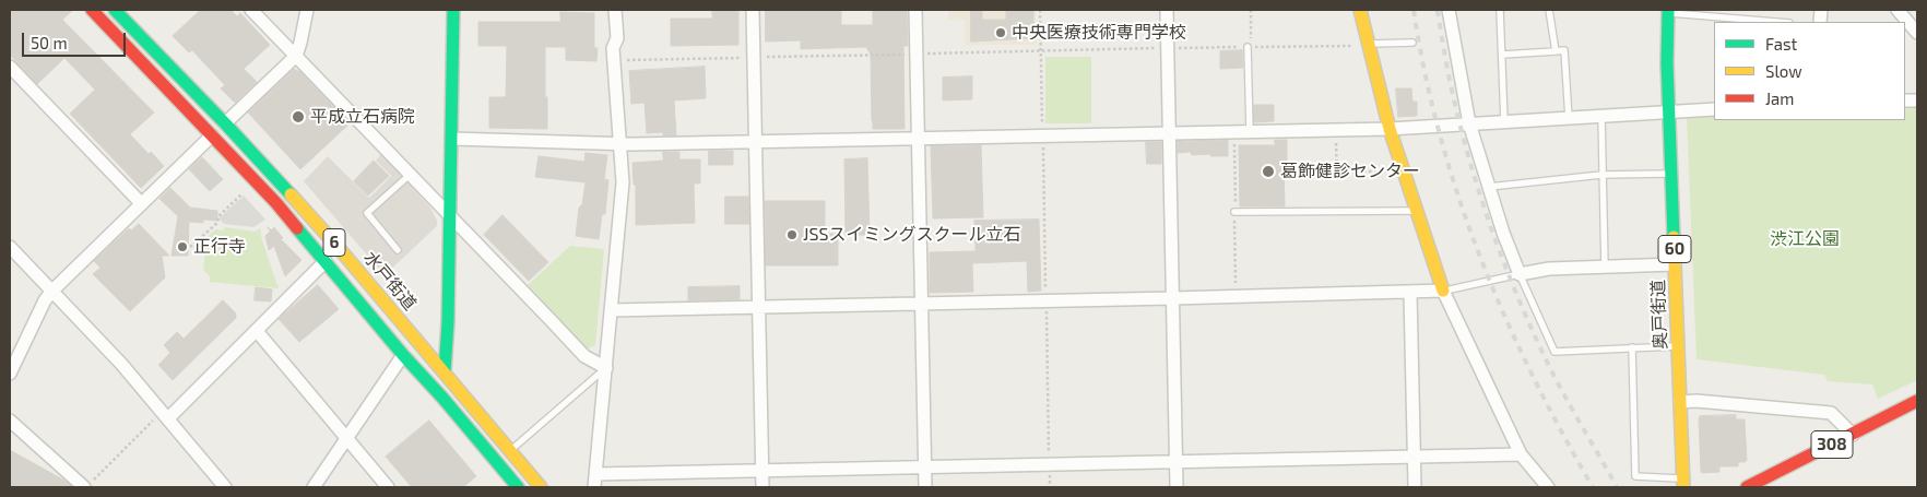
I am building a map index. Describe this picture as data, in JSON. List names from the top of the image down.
{
  "streets": {
    "main road": [
      "6",
      "60",
      "水戸街道",
      "奥戸街道",
      "308"
    ]
  },
  "parks": ["渋江公園"],
  "places": [
    "中央医療技術専門学校",
    "平成立石病院",
    "葛飾健診センター",
    "JSSスイミングスクール立石",
    "正行寺"
  ],
  "legend": ["Fast", "Slow", "Jam"],
  "scale_bar": "50 m"
}
